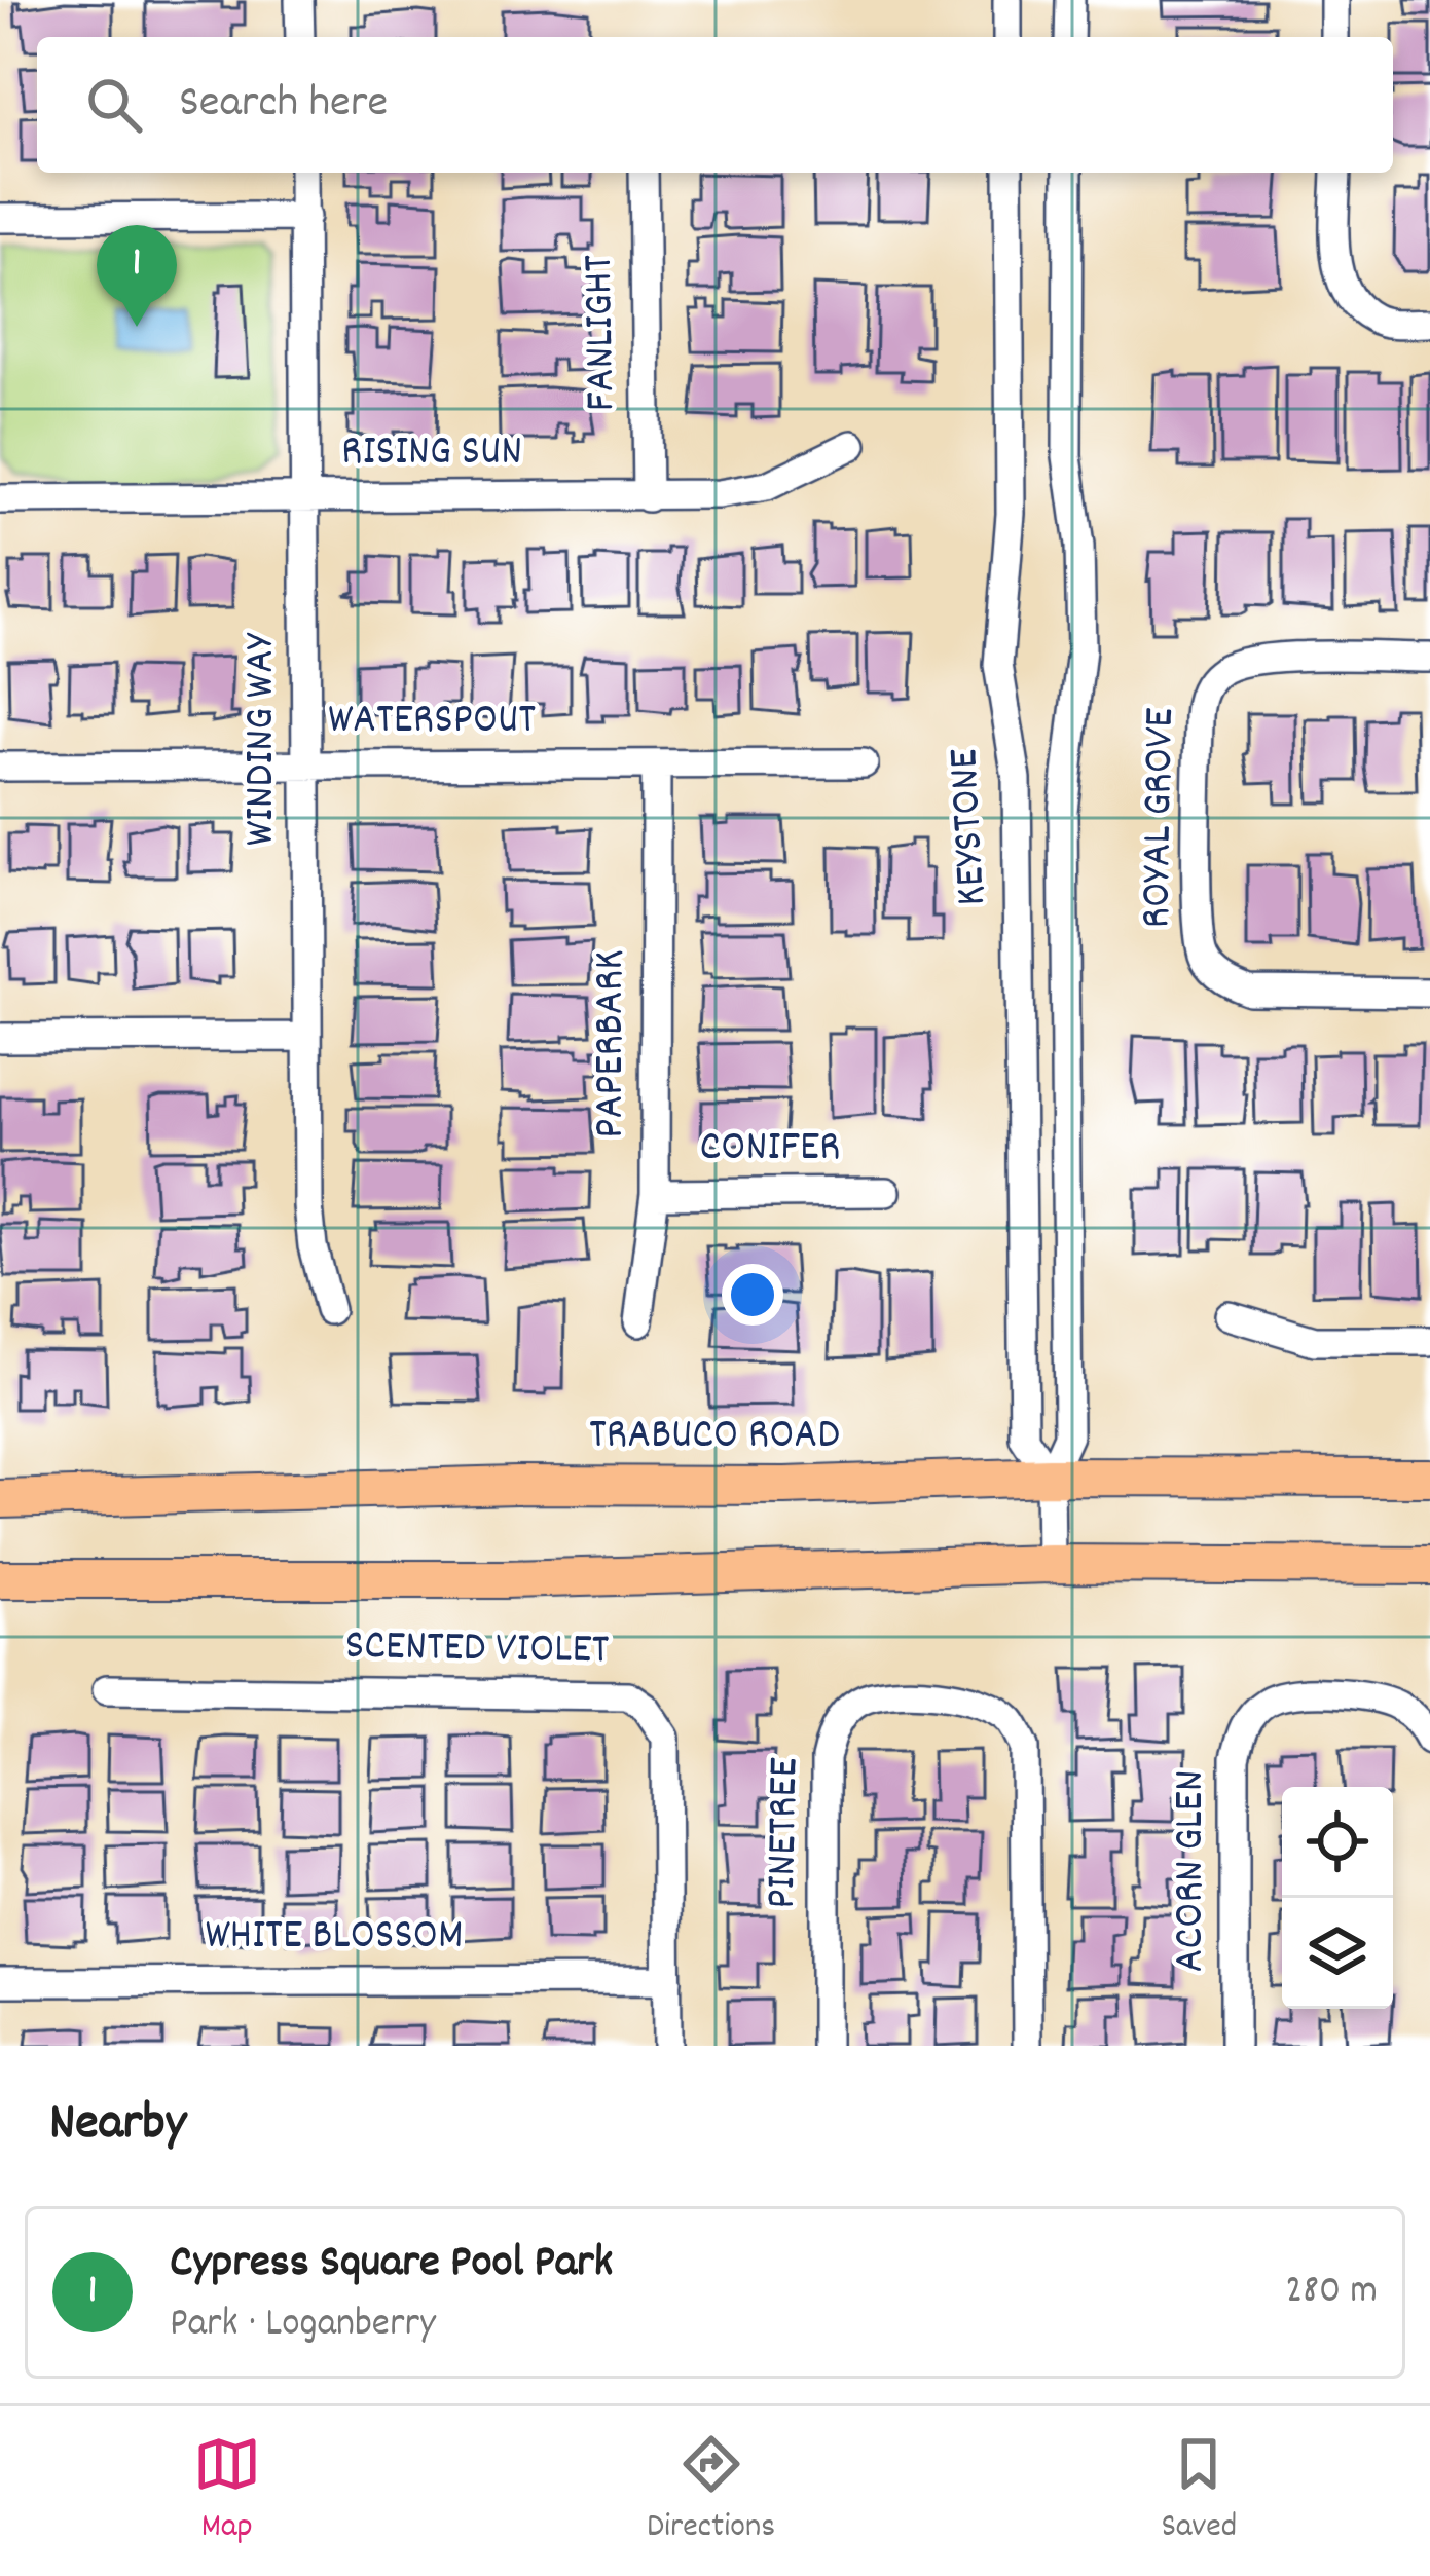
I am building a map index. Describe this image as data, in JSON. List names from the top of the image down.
{
  "streets": {
    "main road": ["TRABUCO ROAD"],
    "street": [
      "FANLIGHT",
      "RISING SUN",
      "WATERSPOUT",
      "WINDING WAY",
      "ROYAL GROVE",
      "KEYSTONE",
      "PAPERBARK",
      "CONIFER",
      "SCENTED VIOLET",
      "PINETREE",
      "ACORN GLEN",
      "WHITE BLOSSOM"
    ]
  },
  "crossings": [
    ["FANLIGHT", "RISING SUN"],
    ["RISING SUN", "WINDING WAY"],
    ["WATERSPOUT", "WINDING WAY"],
    ["WATERSPOUT", "PAPERBARK"],
    ["KEYSTONE", "TRABUCO ROAD"],
    ["PAPERBARK", "CONIFER"],
    ["SCENTED VIOLET", "WHITE BLOSSOM"]
  ],
  "page": {
    "search": "Search here",
    "pins": "1",
    "heading": "Nearby",
    "list": [
      {
        "mark": "1",
        "name": "Cypress Square Pool Park",
        "note": "Park · Loganberry",
        "value": "280 m"
      }
    ],
    "nav": ["Map", "Directions", "Saved"]
  }
}
